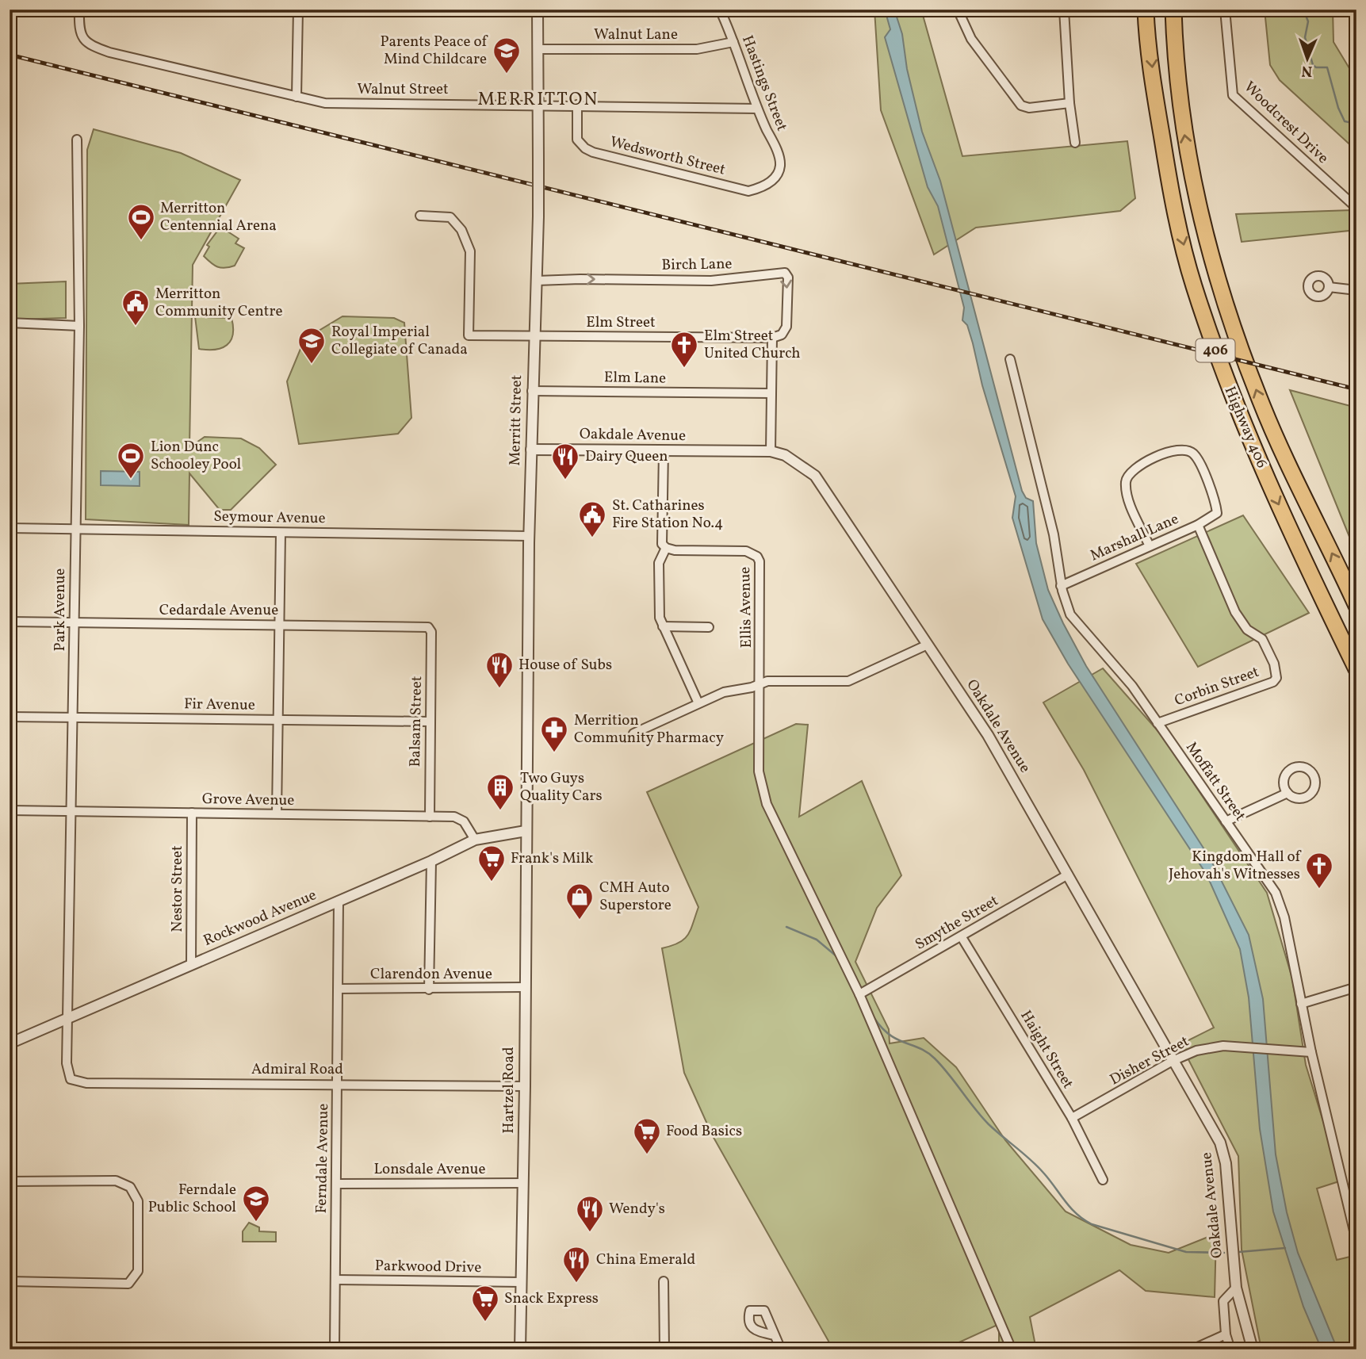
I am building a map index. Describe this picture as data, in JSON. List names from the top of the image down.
{
  "streets": {
    "highway": ["406", "Highway 406"],
    "street": [
      "Walnut Lane",
      "Hastings Street",
      "Walnut Street",
      "Woodcrest Drive",
      "Wedsworth Street",
      "Birch Lane",
      "Elm Street",
      "Elm Lane",
      "Merritt Street",
      "Oakdale Avenue",
      "Seymour Avenue",
      "Marshall Lane",
      "Ellis Avenue",
      "Park Avenue",
      "Cedardale Avenue",
      "Corbin Street",
      "Fir Avenue",
      "Balsam Street",
      "Moffatt Street",
      "Grove Avenue",
      "Nestor Street",
      "Rockwood Avenue",
      "Smythe Street",
      "Clarendon Avenue",
      "Haight Street",
      "Disher Street",
      "Admiral Road",
      "Hartzel Road",
      "Ferndale Avenue",
      "Lonsdale Avenue",
      "Parkwood Drive"
    ]
  },
  "crossings": [
    ["Walnut Lane", "Hastings Street"],
    ["Walnut Lane", "Merritt Street"],
    ["Hastings Street", "Walnut Street"],
    ["Hastings Street", "Wedsworth Street"],
    ["Walnut Street", "Wedsworth Street"],
    ["Walnut Street", "Merritt Street"],
    ["Birch Lane", "Elm Street"],
    ["Birch Lane", "Merritt Street"],
    ["Elm Street", "Merritt Street"],
    ["Elm Lane", "Merritt Street"],
    ["Merritt Street", "Oakdale Avenue"],
    ["Merritt Street", "Seymour Avenue"],
    ["Merritt Street", "Rockwood Avenue"],
    ["Merritt Street", "Hartzel Road"],
    ["Oakdale Avenue", "Smythe Street"],
    ["Oakdale Avenue", "Disher Street"],
    ["Seymour Avenue", "Park Avenue"],
    ["Marshall Lane", "Corbin Street"],
    ["Marshall Lane", "Moffatt Street"],
    ["Park Avenue", "Cedardale Avenue"],
    ["Park Avenue", "Fir Avenue"],
    ["Park Avenue", "Grove Avenue"],
    ["Park Avenue", "Rockwood Avenue"],
    ["Park Avenue", "Admiral Road"],
    ["Cedardale Avenue", "Balsam Street"],
    ["Corbin Street", "Moffatt Street"],
    ["Fir Avenue", "Balsam Street"],
    ["Balsam Street", "Grove Avenue"],
    ["Moffatt Street", "Disher Street"],
    ["Grove Avenue", "Nestor Street"],
    ["Grove Avenue", "Rockwood Avenue"],
    ["Nestor Street", "Rockwood Avenue"],
    ["Rockwood Avenue", "Hartzel Road"],
    ["Rockwood Avenue", "Ferndale Avenue"],
    ["Smythe Street", "Haight Street"],
    ["Clarendon Avenue", "Hartzel Road"],
    ["Clarendon Avenue", "Ferndale Avenue"],
    ["Haight Street", "Disher Street"],
    ["Admiral Road", "Hartzel Road"],
    ["Admiral Road", "Ferndale Avenue"],
    ["Hartzel Road", "Lonsdale Avenue"],
    ["Hartzel Road", "Parkwood Drive"],
    ["Ferndale Avenue", "Lonsdale Avenue"],
    ["Ferndale Avenue", "Parkwood Drive"]
  ],
  "districts": ["MERRITTON"],
  "places": {
    "school or university": ["Parents Peace of Mind Childcare", "Royal Imperial Collegiate of Canada", "Ferndale Public School"],
    "sports": ["Merritton Centennial Arena", "Lion Dunc Schooley Pool"],
    "public building": ["Merritton Community Centre", "St. Catharines Fire Station No.4"],
    "church": ["Elm Street United Church", "Kingdom Hall of Jehovah's Witnesses"],
    "restaurant": [
      "Dairy Queen",
      "House of Subs",
      "Wendy's",
      "China Emerald"
    ],
    "pharmacy": ["Merrition Community Pharmacy"],
    "building": ["Two Guys Quality Cars"],
    "supermarket": ["Frank's Milk", "Food Basics", "Snack Express"],
    "shop": ["CMH Auto Superstore"]
  },
  "north": "bottom"
}
